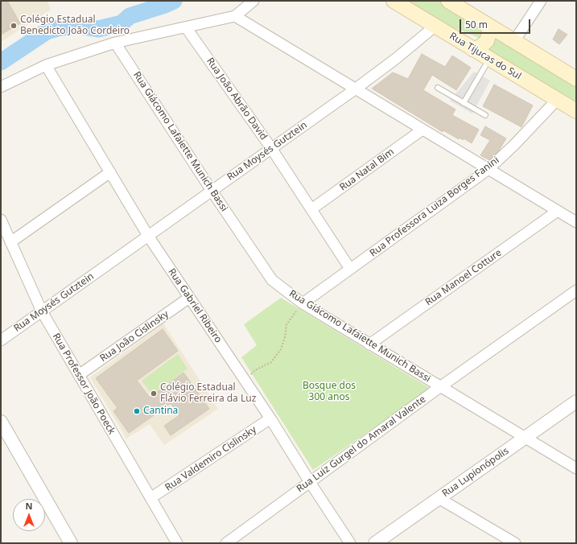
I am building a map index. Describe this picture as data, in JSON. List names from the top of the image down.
{
  "streets": {
    "main road": ["Rua Tijucas do Sul"],
    "street": [
      "Rua João Abrão David",
      "Rua Giácomo Lafaiette Munich Bassi",
      "Rua Moysés Gutztein",
      "Rua Natal Bim",
      "Rua Professora Luiza Borges Fanini",
      "Rua Manoel Cotture",
      "Rua Gabriel Ribeiro",
      "Rua João Cislinsky",
      "Rua Professor João Poeck",
      "Rua Luiz Gurgel do Amaral Valente",
      "Rua Valdemiro Cislinsky",
      "Rua Lupionópolis"
    ]
  },
  "crossings": [
    ["Rua Tijucas do Sul", "Rua Moysés Gutztein"],
    ["Rua Tijucas do Sul", "Rua Professora Luiza Borges Fanini"],
    ["Rua João Abrão David", "Rua Moysés Gutztein"],
    ["Rua João Abrão David", "Rua Natal Bim"],
    ["Rua João Abrão David", "Rua Professora Luiza Borges Fanini"],
    ["Rua Giácomo Lafaiette Munich Bassi", "Rua Moysés Gutztein"],
    ["Rua Giácomo Lafaiette Munich Bassi", "Rua Professora Luiza Borges Fanini"],
    ["Rua Giácomo Lafaiette Munich Bassi", "Rua Manoel Cotture"],
    ["Rua Giácomo Lafaiette Munich Bassi", "Rua Luiz Gurgel do Amaral Valente"],
    ["Rua Giácomo Lafaiette Munich Bassi", "Rua Lupionópolis"],
    ["Rua Moysés Gutztein", "Rua Gabriel Ribeiro"],
    ["Rua Moysés Gutztein", "Rua Professor João Poeck"],
    ["Rua Gabriel Ribeiro", "Rua João Cislinsky"],
    ["Rua Gabriel Ribeiro", "Rua Luiz Gurgel do Amaral Valente"],
    ["Rua Gabriel Ribeiro", "Rua Valdemiro Cislinsky"],
    ["Rua João Cislinsky", "Rua Professor João Poeck"],
    ["Rua Professor João Poeck", "Rua Valdemiro Cislinsky"]
  ],
  "parks": ["Bosque dos 300 anos"],
  "places": ["Colégio Estadual Benedicto João Cordeiro", "Colégio Estadual Flávio Ferreira da Luz", "Cantina"],
  "scale_bar": "50 m",
  "north": "top"
}
